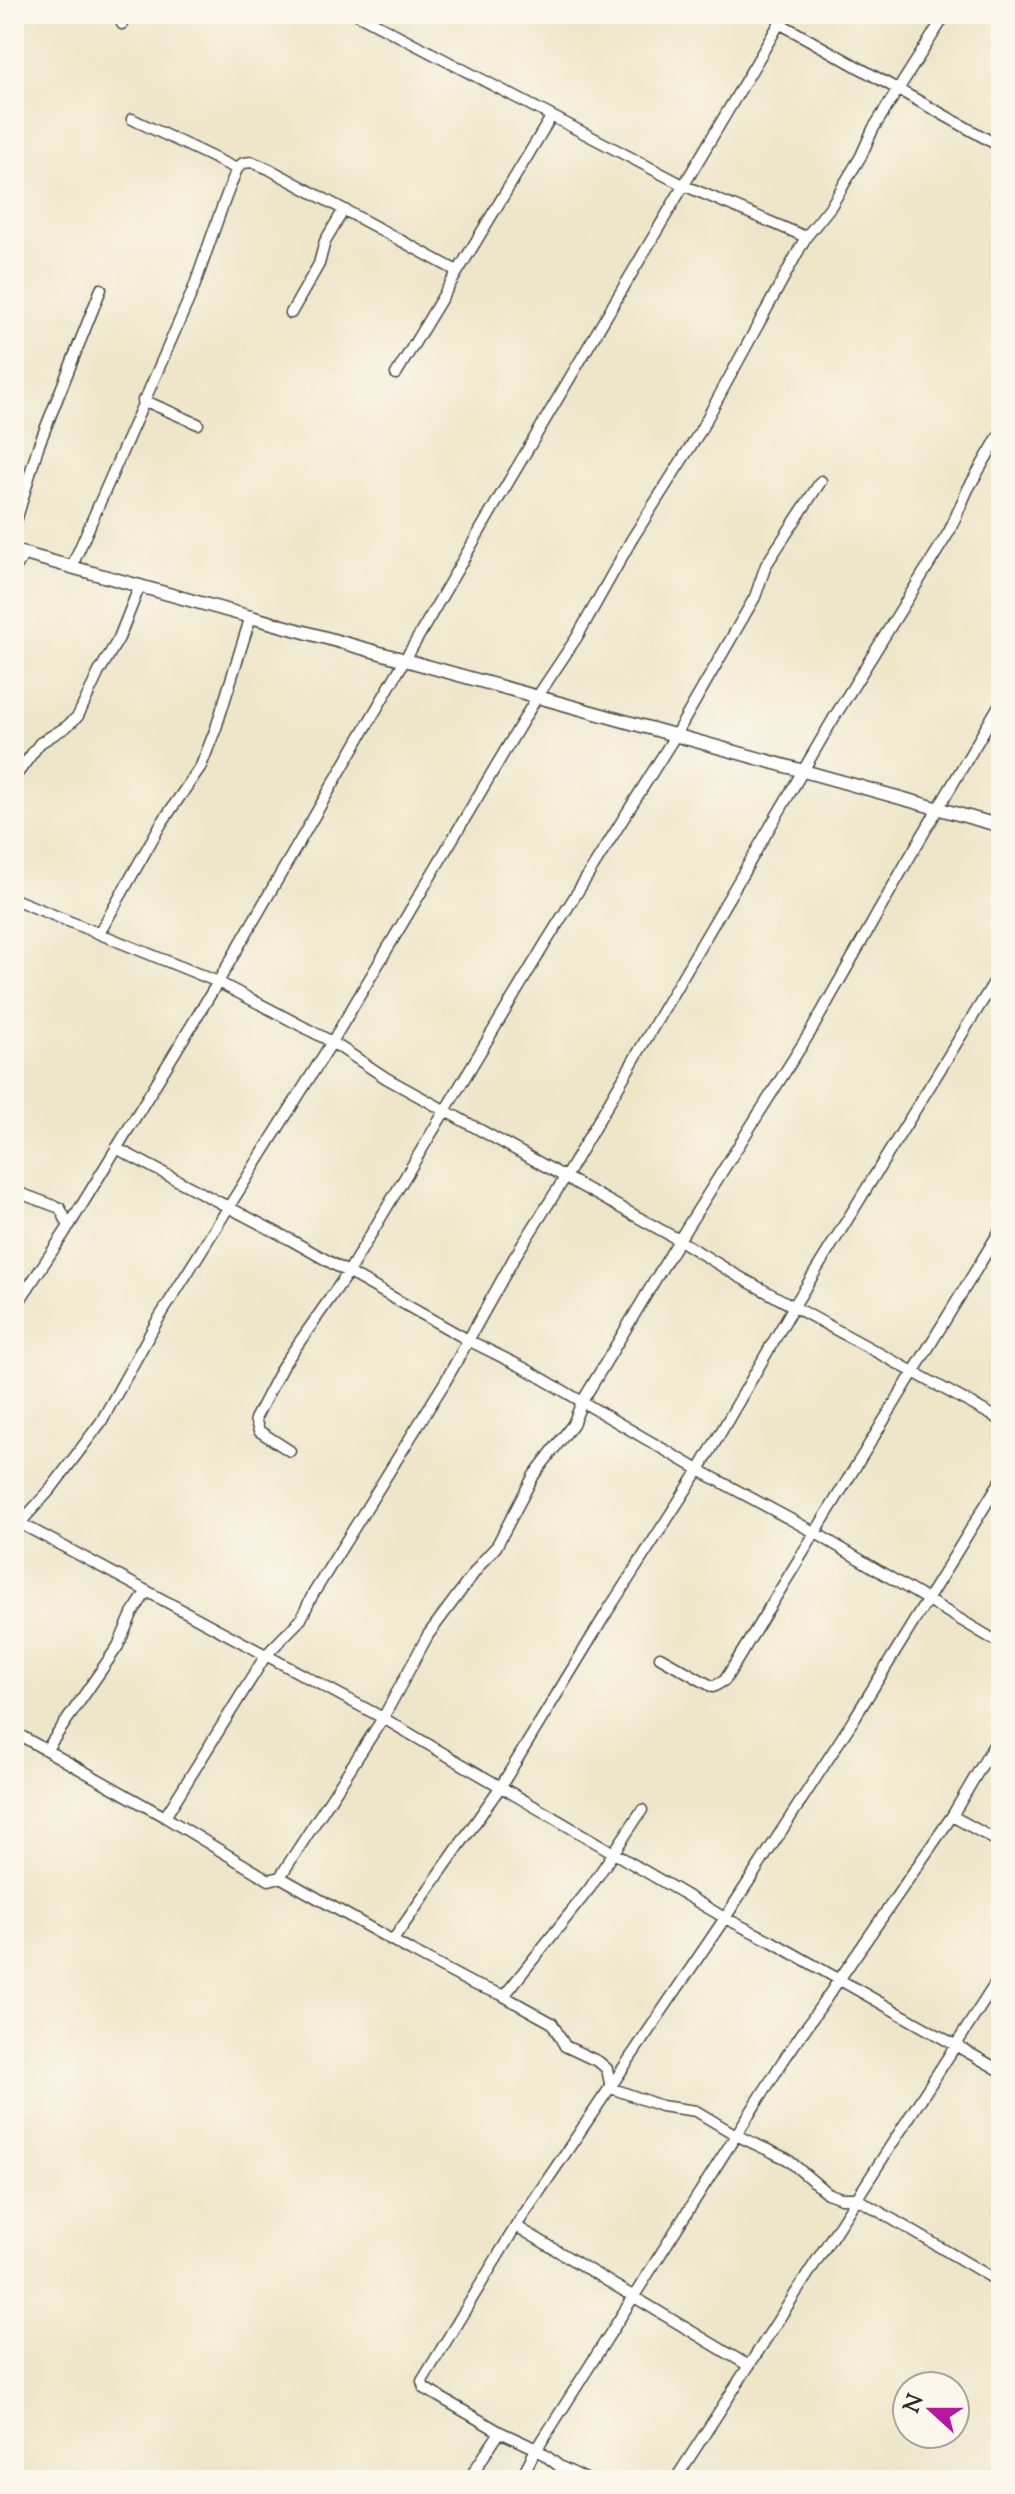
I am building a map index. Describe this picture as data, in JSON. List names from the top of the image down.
{
  "north": "left"
}
